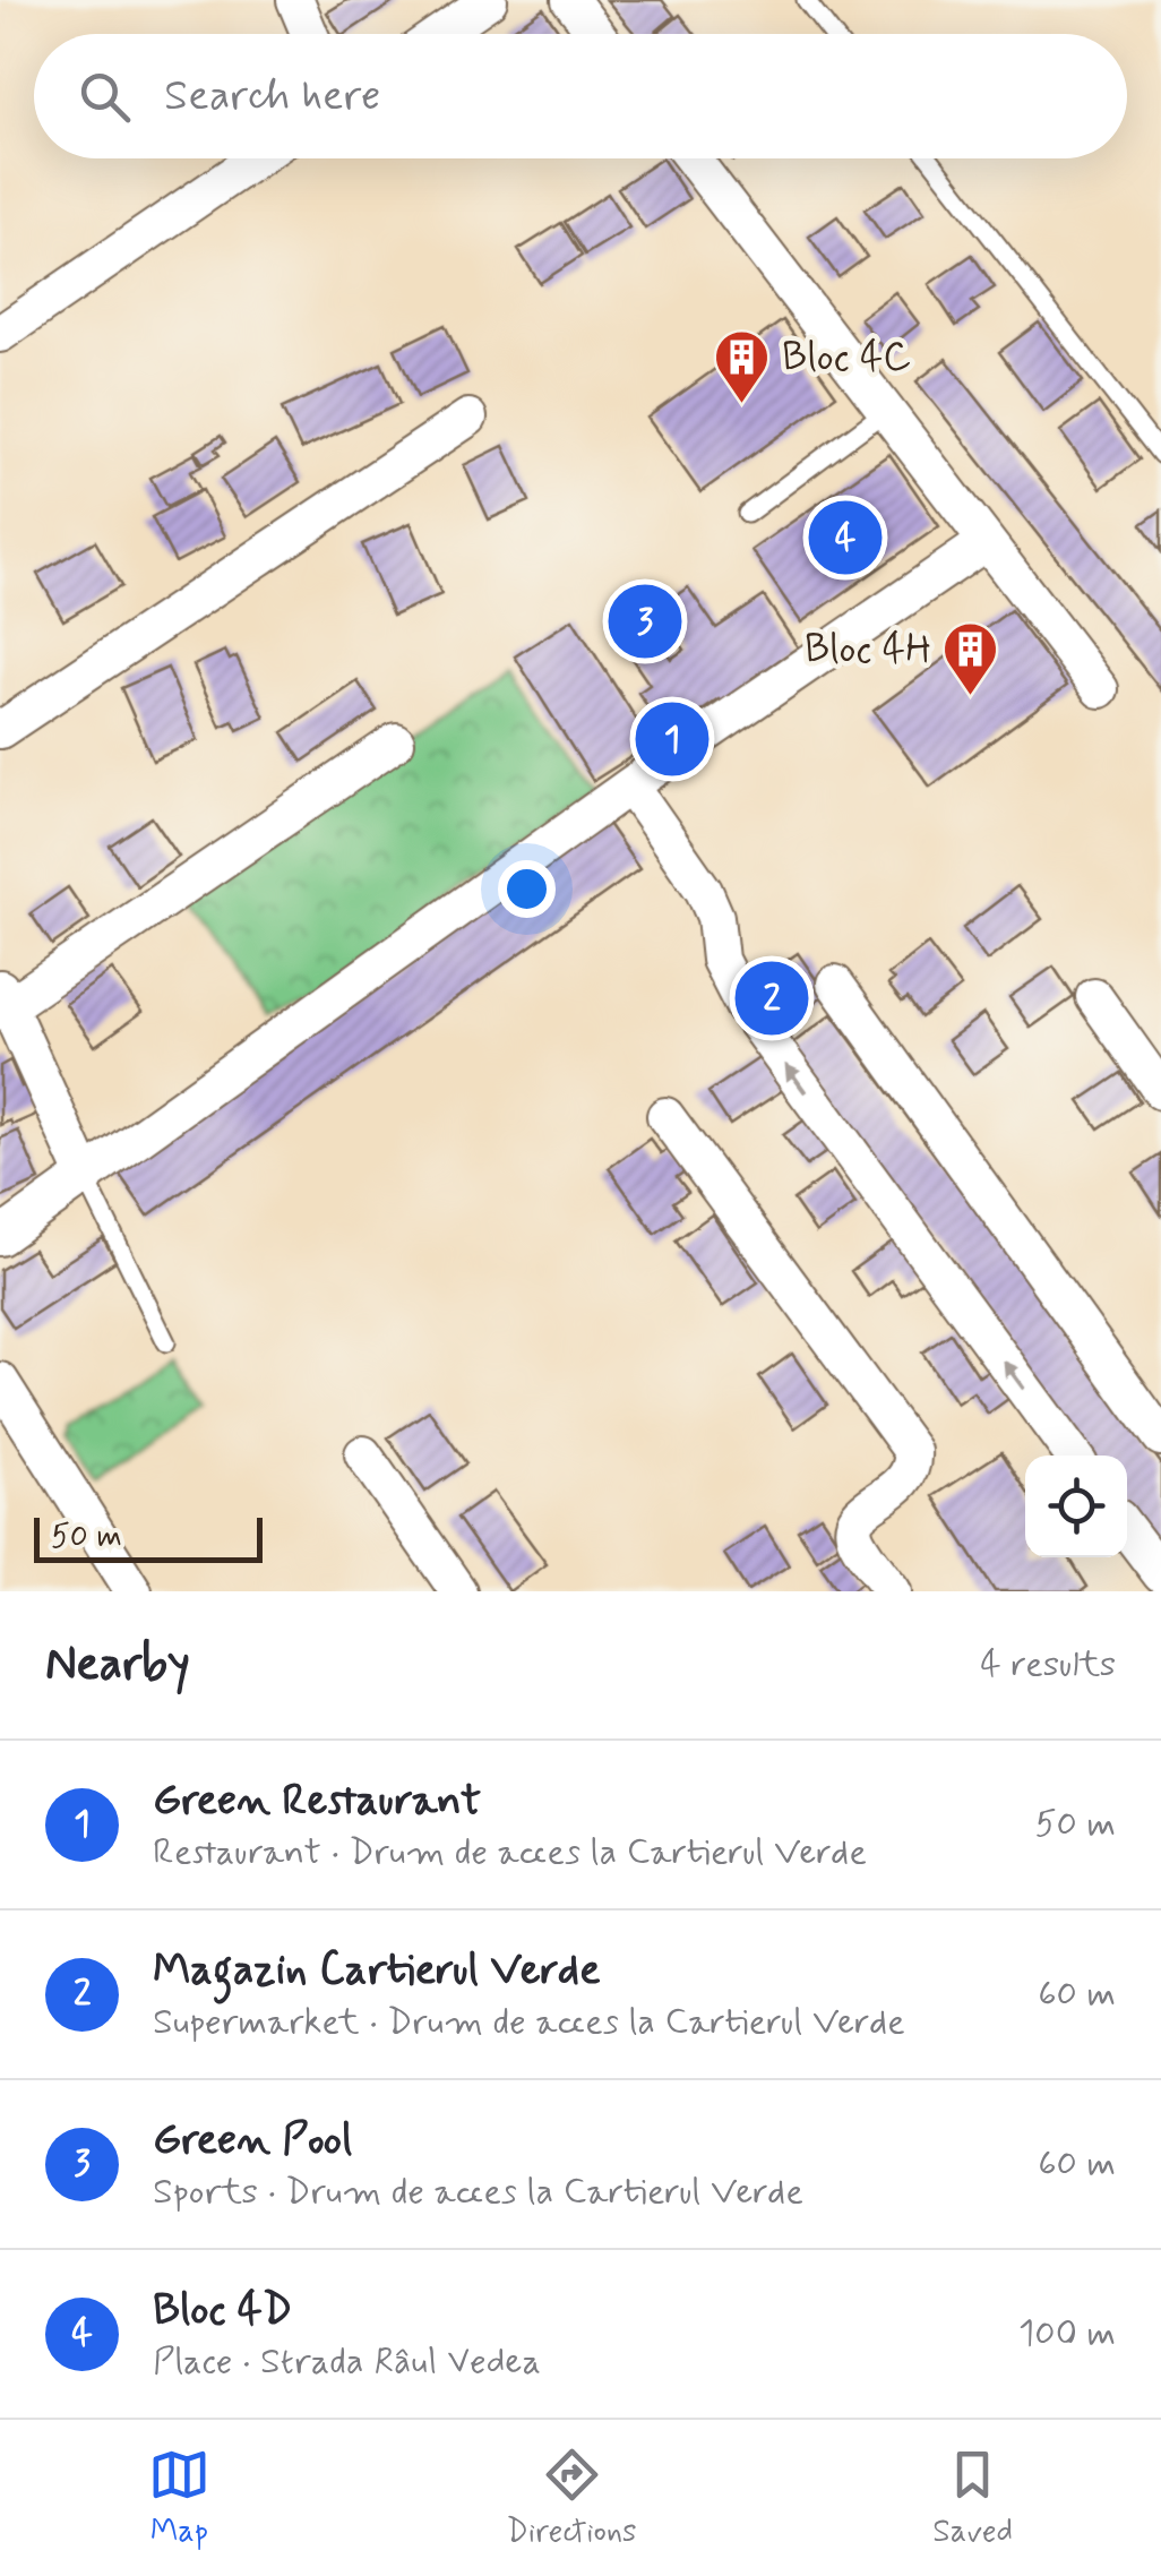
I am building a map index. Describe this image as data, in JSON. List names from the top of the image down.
{
  "places": {
    "building": ["Bloc 4C", "Bloc 4H"]
  },
  "scale_bar": "50 m",
  "page": {
    "search": "Search here",
    "pins": [
      "4",
      "3",
      "1",
      "2"
    ],
    "scale": "50 m",
    "heading": ["Nearby", "4 results"],
    "list": [
      {
        "mark": "1",
        "name": "Green Restaurant",
        "note": "Restaurant · Drum de acces la Cartierul Verde",
        "value": "50 m"
      },
      {
        "mark": "2",
        "name": "Magazin Cartierul Verde",
        "note": "Supermarket · Drum de acces la Cartierul Verde",
        "value": "60 m"
      },
      {
        "mark": "3",
        "name": "Green Pool",
        "note": "Sports · Drum de acces la Cartierul Verde",
        "value": "60 m"
      },
      {
        "mark": "4",
        "name": "Bloc 4D",
        "note": "Place · Strada Râul Vedea",
        "value": "100 m"
      }
    ],
    "nav": ["Map", "Directions", "Saved"]
  }
}
